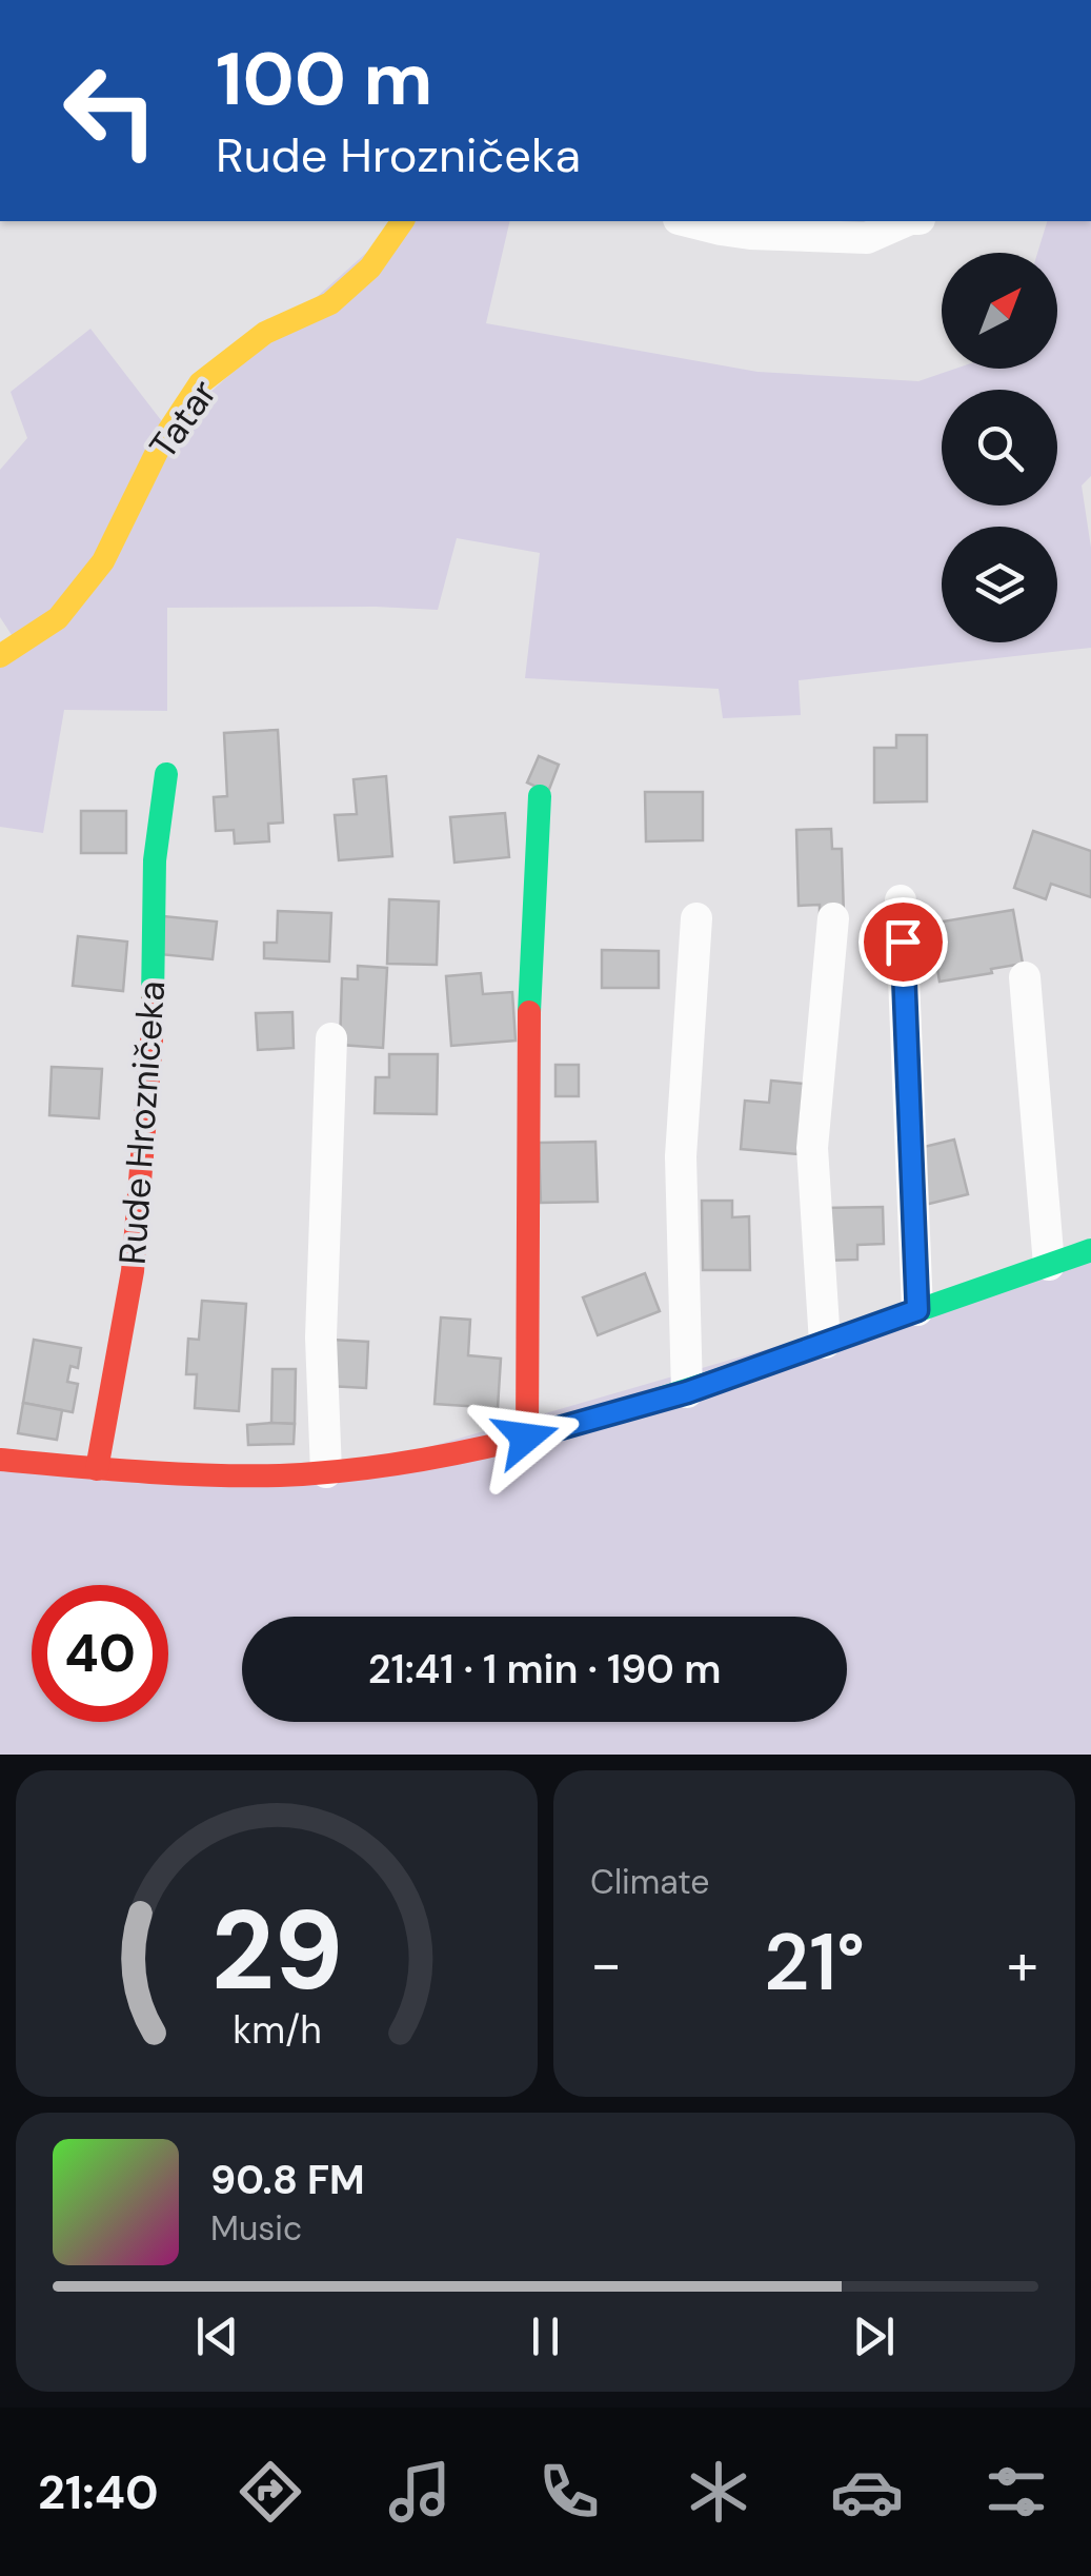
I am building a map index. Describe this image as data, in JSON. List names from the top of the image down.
{
  "streets": {
    "street": ["Tatar", "Rude Hrozničeka"]
  },
  "north": "top right",
  "page": {
    "turn": ["100 m", "Rude Hrozničeka"],
    "limit": "40",
    "trip": "21:41 · 1 min · 190 m",
    "tile": "Climate",
    "heat": ["−", "21°", "+"],
    "song": ["90.8 FM", "Music"],
    "tabs": "21:40",
    "gauge": ["29", "km/h"]
  }
}
